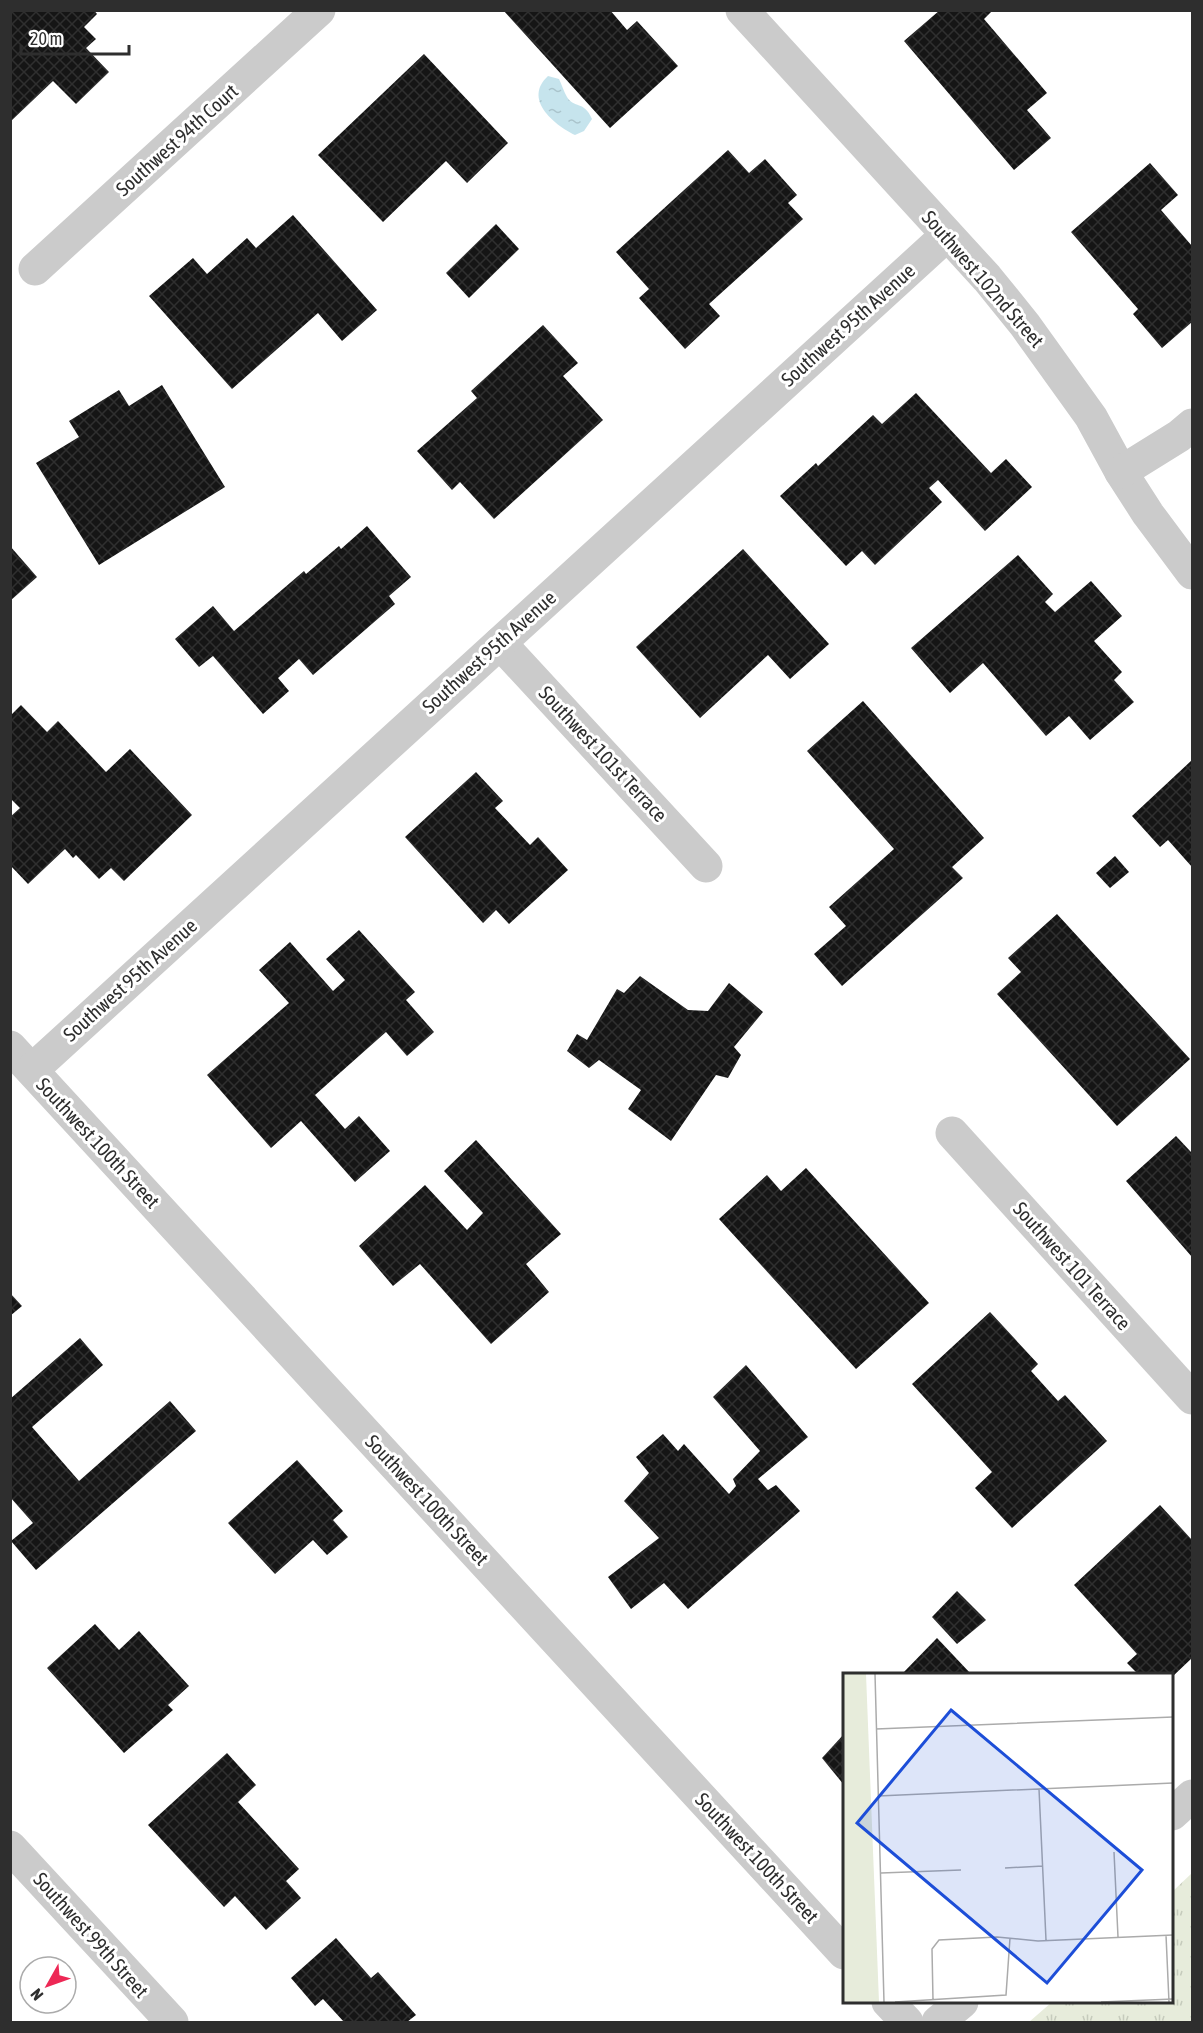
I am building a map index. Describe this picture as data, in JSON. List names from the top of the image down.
{
  "streets": {
    "street": [
      "Southwest 94th Court",
      "Southwest 102nd Street",
      "Southwest 95th Avenue",
      "Southwest 101st Terrace",
      "Southwest 100th Street",
      "Southwest 101 Terrace",
      "Southwest 99th Street"
    ]
  },
  "crossings": [
    ["Southwest 102nd Street", "Southwest 95th Avenue"],
    ["Southwest 95th Avenue", "Southwest 101st Terrace"],
    ["Southwest 95th Avenue", "Southwest 100th Street"]
  ],
  "scale_bar": "20 m",
  "north": "bottom left"
}
